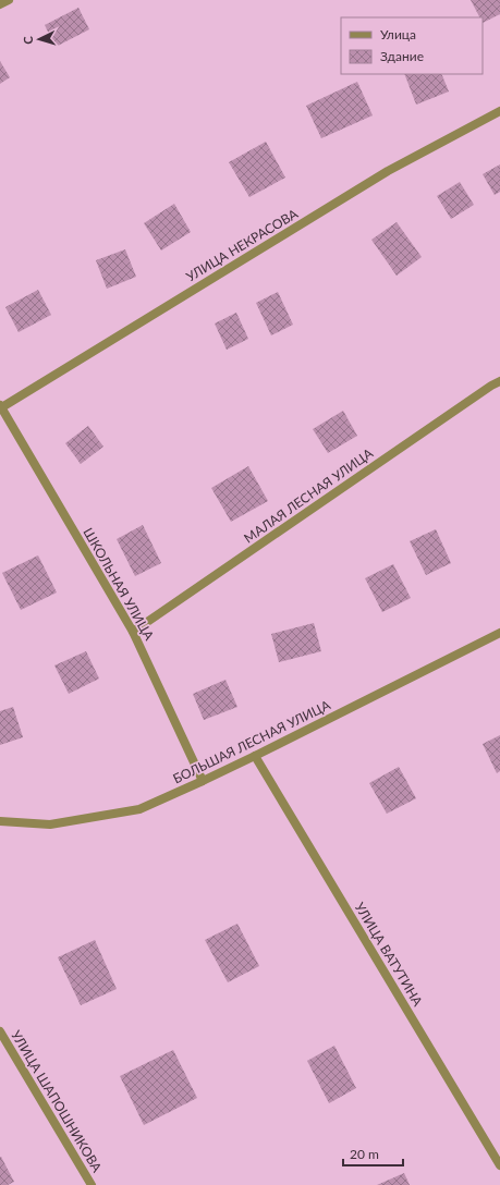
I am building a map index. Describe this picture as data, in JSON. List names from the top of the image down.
{
  "streets": {
    "street": [
      "УЛИЦА НЕКРАСОВА",
      "МАЛАЯ ЛЕСНАЯ УЛИЦА",
      "ШКОЛЬНАЯ УЛИЦА",
      "БОЛЬШАЯ ЛЕСНАЯ УЛИЦА",
      "УЛИЦА ВАТУТИНА",
      "УЛИЦА ШАПОШНИКОВА"
    ]
  },
  "crossings": [
    ["УЛИЦА НЕКРАСОВА", "ШКОЛЬНАЯ УЛИЦА"],
    ["МАЛАЯ ЛЕСНАЯ УЛИЦА", "ШКОЛЬНАЯ УЛИЦА"],
    ["ШКОЛЬНАЯ УЛИЦА", "БОЛЬШАЯ ЛЕСНАЯ УЛИЦА"],
    ["БОЛЬШАЯ ЛЕСНАЯ УЛИЦА", "УЛИЦА ВАТУТИНА"]
  ],
  "legend": ["Улица", "Здание"],
  "scale_bar": "20 m",
  "north": "left"
}
